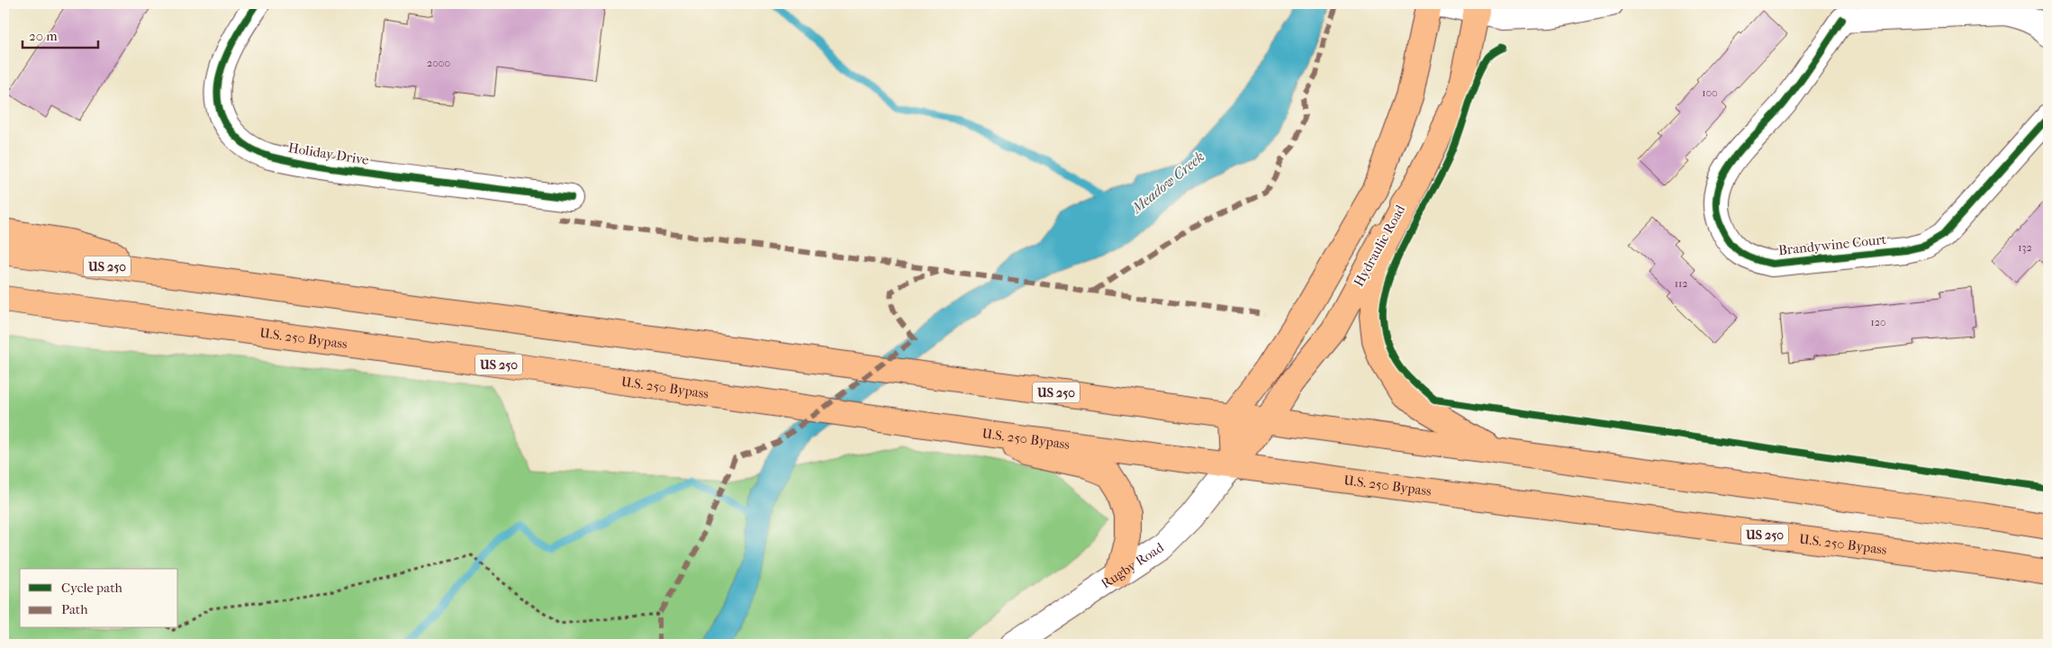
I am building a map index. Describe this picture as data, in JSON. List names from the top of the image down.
{
  "streets": {
    "main road": ["Hydraulic Road", "US 250", "U.S. 250 Bypass"],
    "street": ["Holiday Drive", "Brandywine Court", "Rugby Road"]
  },
  "crossings": [
    ["Hydraulic Road", "US 250"],
    ["Hydraulic Road", "U.S. 250 Bypass"],
    ["Hydraulic Road", "Rugby Road"],
    ["U.S. 250 Bypass", "Rugby Road"]
  ],
  "water": ["Meadow Creek"],
  "house_numbers": [
    "2000",
    "100",
    "132",
    "112",
    "120"
  ],
  "legend": ["Cycle path", "Path"],
  "scale_bar": "20 m"
}
